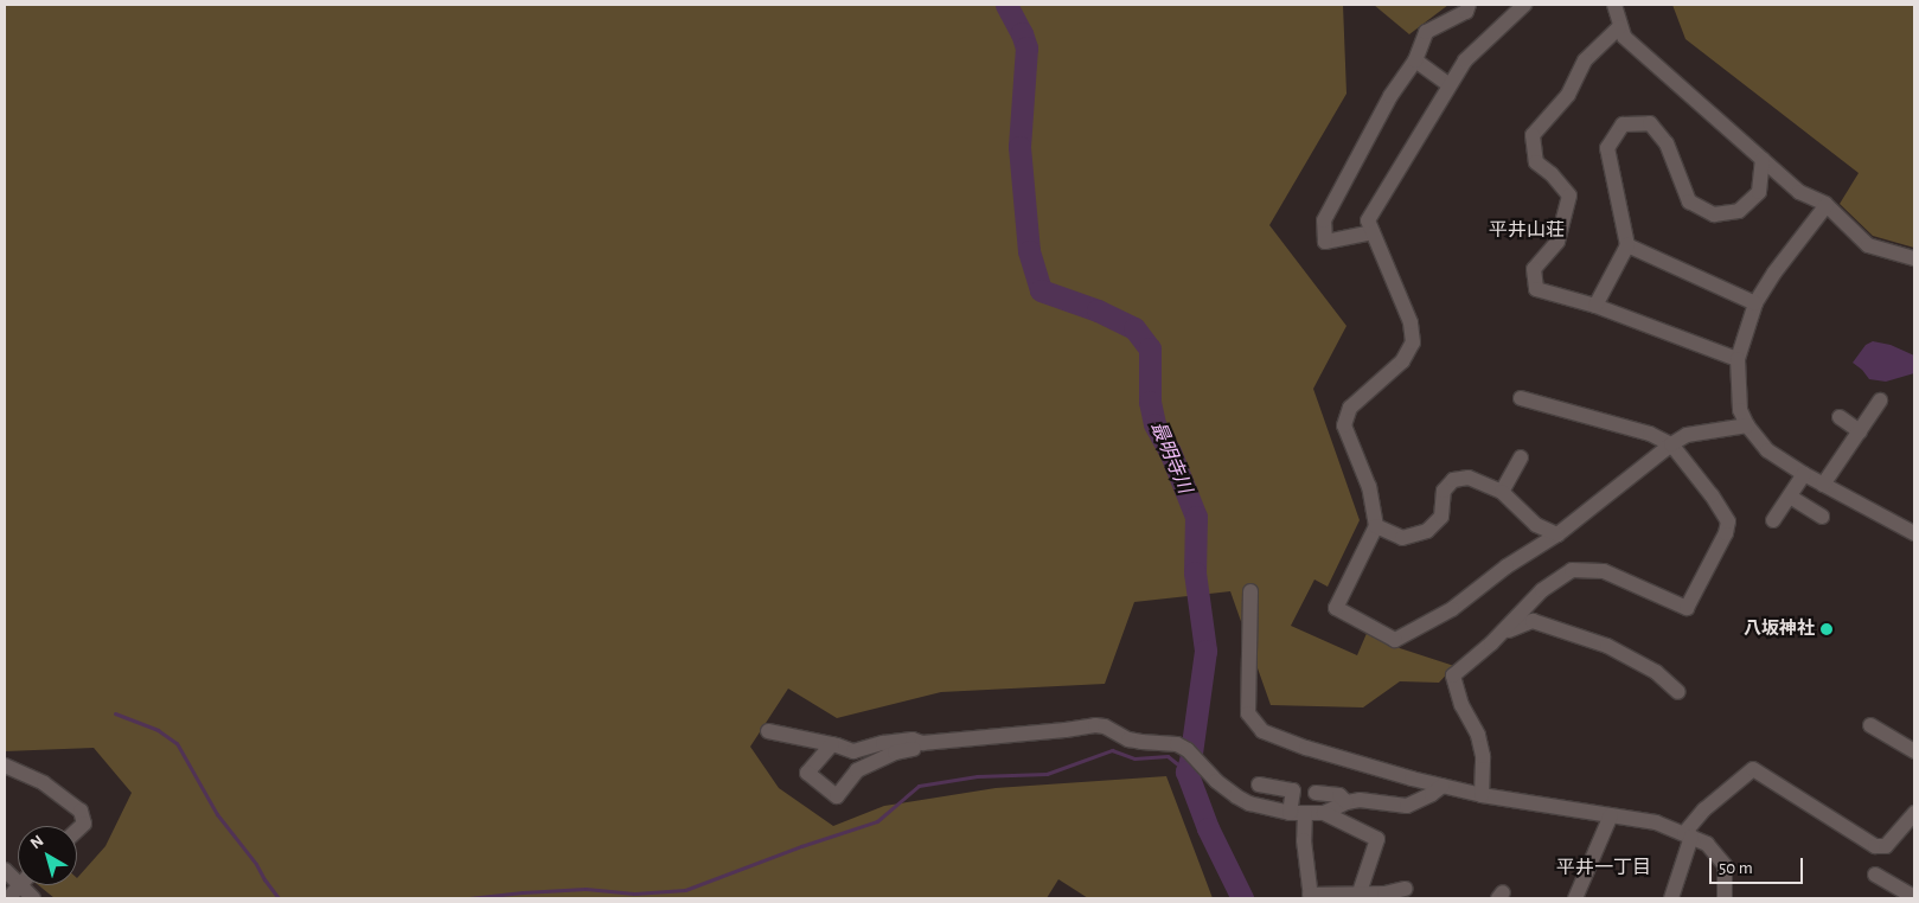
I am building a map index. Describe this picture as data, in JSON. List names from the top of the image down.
{
  "districts": ["平井山荘", "平井一丁目"],
  "water": ["最明寺川"],
  "places": ["八坂神社"],
  "scale_bar": "50 m",
  "north": "top left"
}
